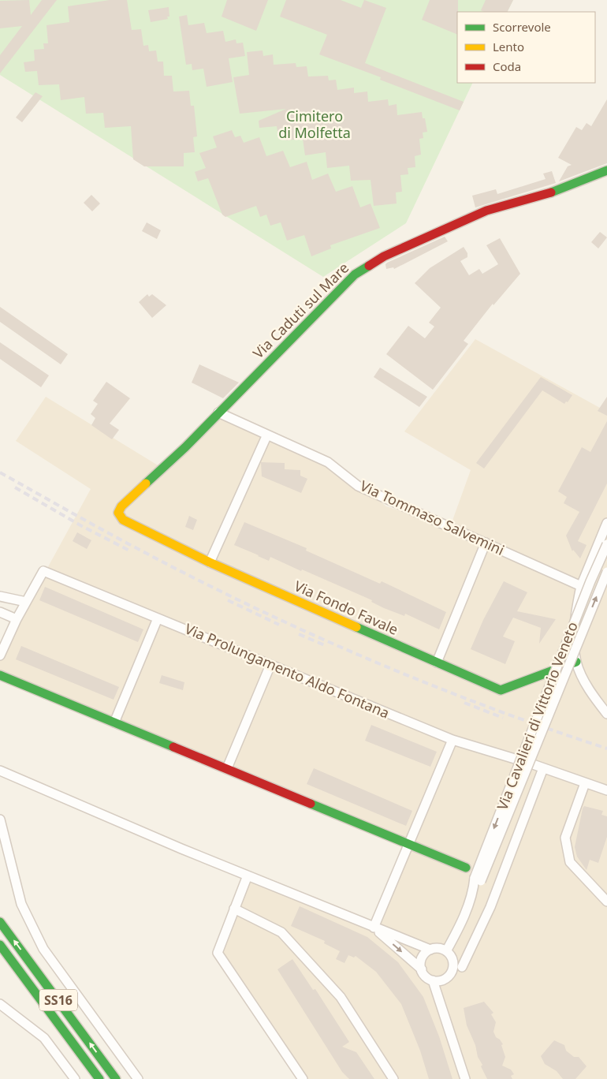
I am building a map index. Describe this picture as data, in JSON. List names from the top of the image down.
{
  "streets": {
    "main road": ["Via Caduti sul Mare", "Via Fondo Favale", "SS16"],
    "street": ["Via Tommaso Salvemini", "Via Prolungamento Aldo Fontana", "Via Cavalieri di Vittorio Veneto"]
  },
  "crossings": [
    ["Via Caduti sul Mare", "Via Tommaso Salvemini"],
    ["Via Caduti sul Mare", "Via Fondo Favale"]
  ],
  "parks": ["Cimitero di Molfetta"],
  "legend": ["Scorrevole", "Lento", "Coda"]
}
